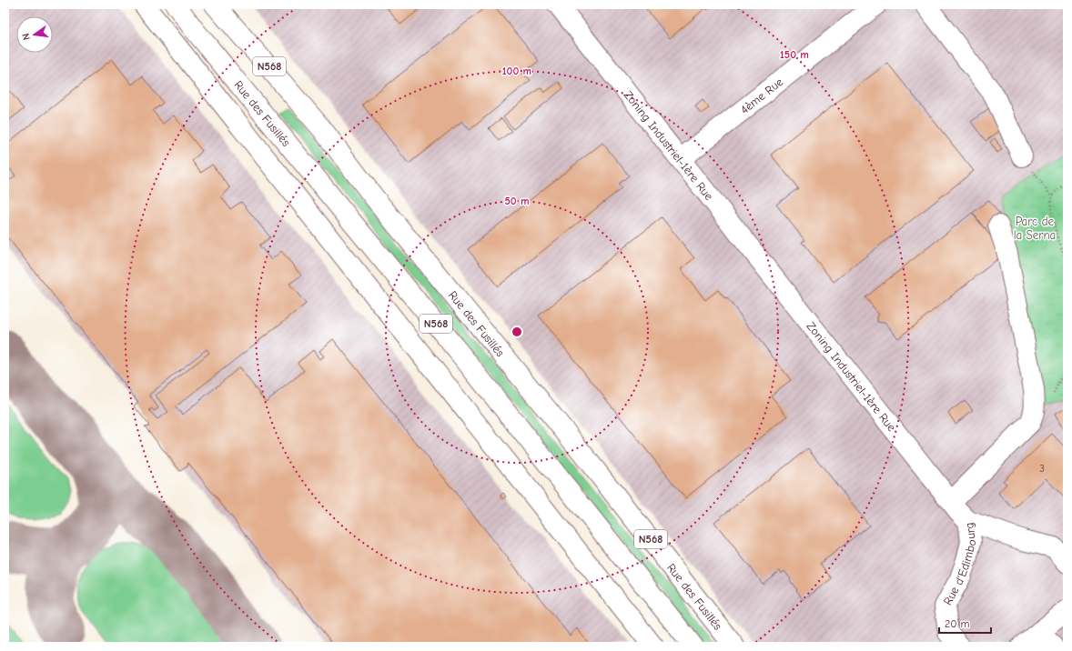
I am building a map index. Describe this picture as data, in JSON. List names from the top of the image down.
{
  "streets": {
    "main road": [
      "N568",
      "4ème Rue",
      "Rue des Fusillés",
      "Zoning Industriel-1ère Rue",
      "Rue d'Edimbourg"
    ]
  },
  "crossings": [
    ["4ème Rue", "Zoning Industriel-1ère Rue"],
    ["Zoning Industriel-1ère Rue", "Rue d'Edimbourg"]
  ],
  "parks": ["Parc de la Serna"],
  "house_numbers": ["3"],
  "scale_bar": "20 m",
  "north": "left",
  "rings": ["150 m", "100 m", "50 m"]
}
